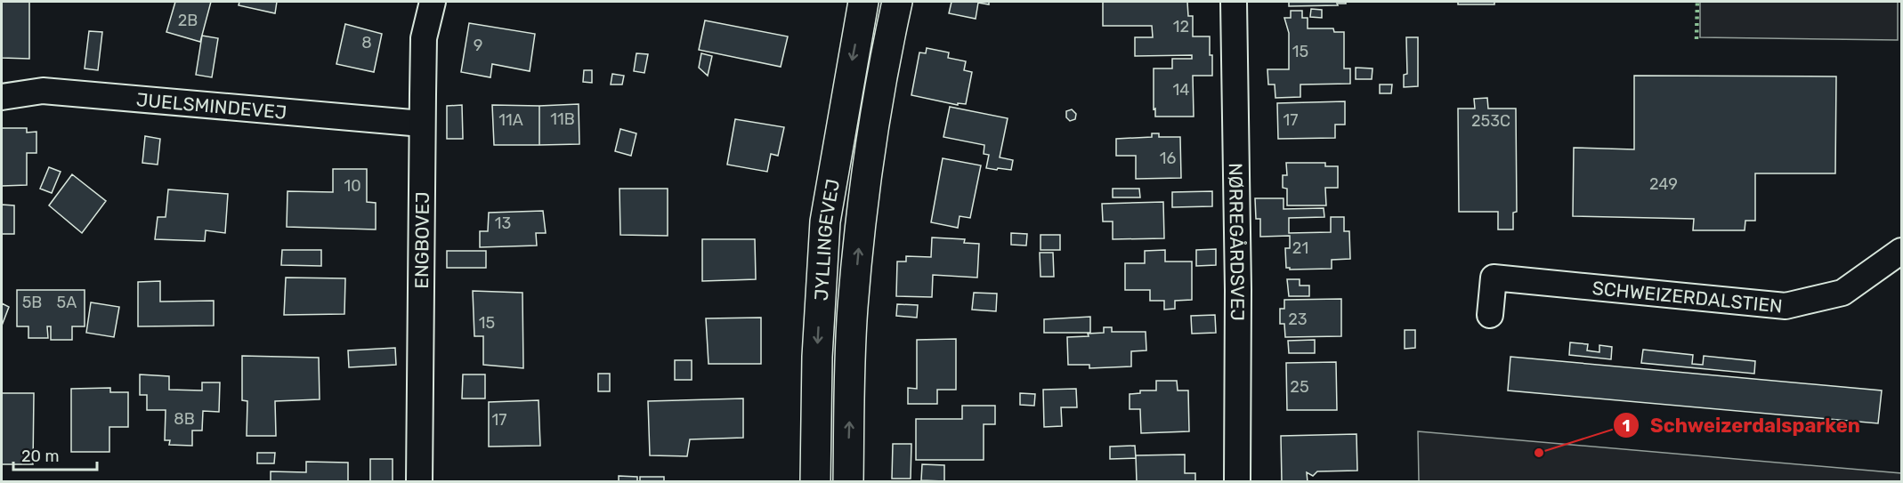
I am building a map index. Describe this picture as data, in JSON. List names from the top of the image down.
{
  "streets": {
    "street": [
      "JUELSMINDEVEJ",
      "JYLLINGEVEJ",
      "ENGBOVEJ",
      "NØRREGÅRDSVEJ",
      "SCHWEIZERDALSTIEN"
    ]
  },
  "crossings": [
    ["JUELSMINDEVEJ", "ENGBOVEJ"]
  ],
  "places": ["Schweizerdalsparken"],
  "house_numbers": [
    "2B",
    "12",
    "8",
    "9",
    "15",
    "14",
    "11B",
    "11A",
    "17",
    "253C",
    "16",
    "249",
    "10",
    "13",
    "21",
    "5B",
    "5A",
    "23",
    "15",
    "25",
    "8B",
    "17"
  ],
  "scale_bar": "20 m"
}
